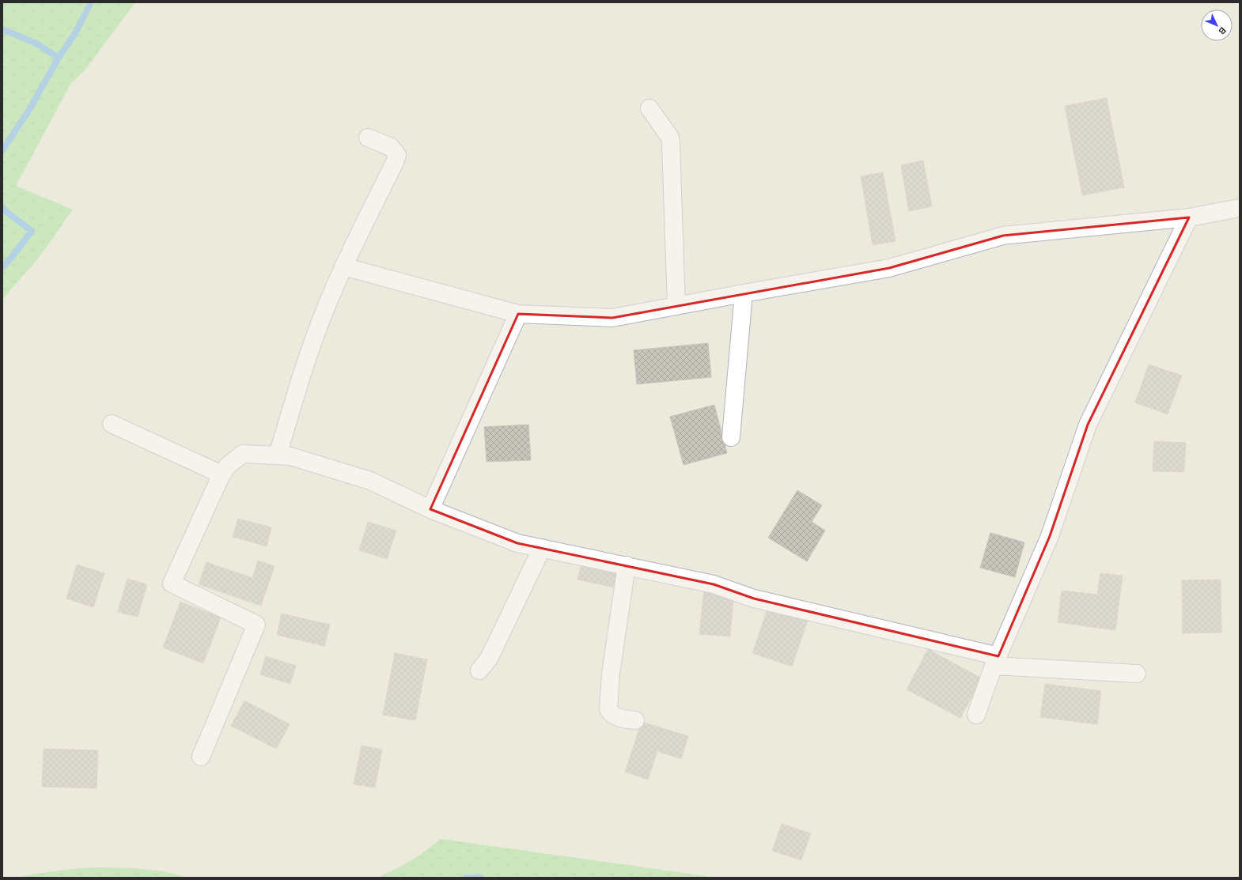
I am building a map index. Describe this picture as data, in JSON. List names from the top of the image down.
{
  "north": "bottom right"
}
